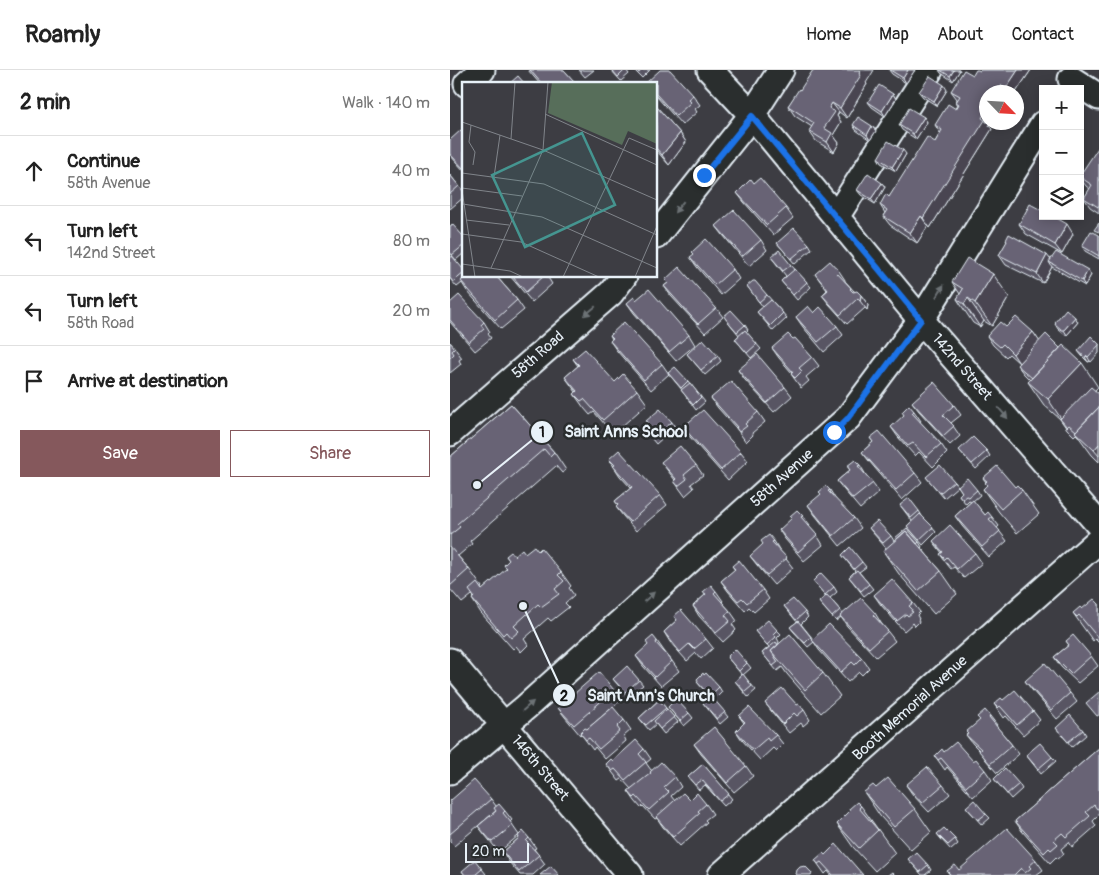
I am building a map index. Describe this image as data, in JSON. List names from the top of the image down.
{
  "streets": {
    "street": [
      "58th Road",
      "142nd Street",
      "58th Avenue",
      "Booth Memorial Avenue",
      "146th Street"
    ]
  },
  "crossings": [
    ["142nd Street", "58th Avenue"],
    ["58th Avenue", "146th Street"]
  ],
  "one_way": ["58th Road", "142nd Street", "58th Avenue"],
  "places": ["Saint Anns School", "Saint Ann's Church"],
  "scale_bar": "20 m",
  "north": "bottom right",
  "page": {
    "header": "Roamly",
    "nav": [
      "Home",
      "Map",
      "About",
      "Contact"
    ],
    "heading": ["2 min", "Walk · 140 m"],
    "map_buttons": ["+", "−"],
    "list": [
      ["Continue", "58th Avenue", "40 m"],
      ["Turn left", "142nd Street", "80 m"],
      ["Turn left", "58th Road", "20 m"],
      "Arrive at destination"
    ],
    "buttons": ["Save", "Share"],
    "scale": "20 m"
  }
}
